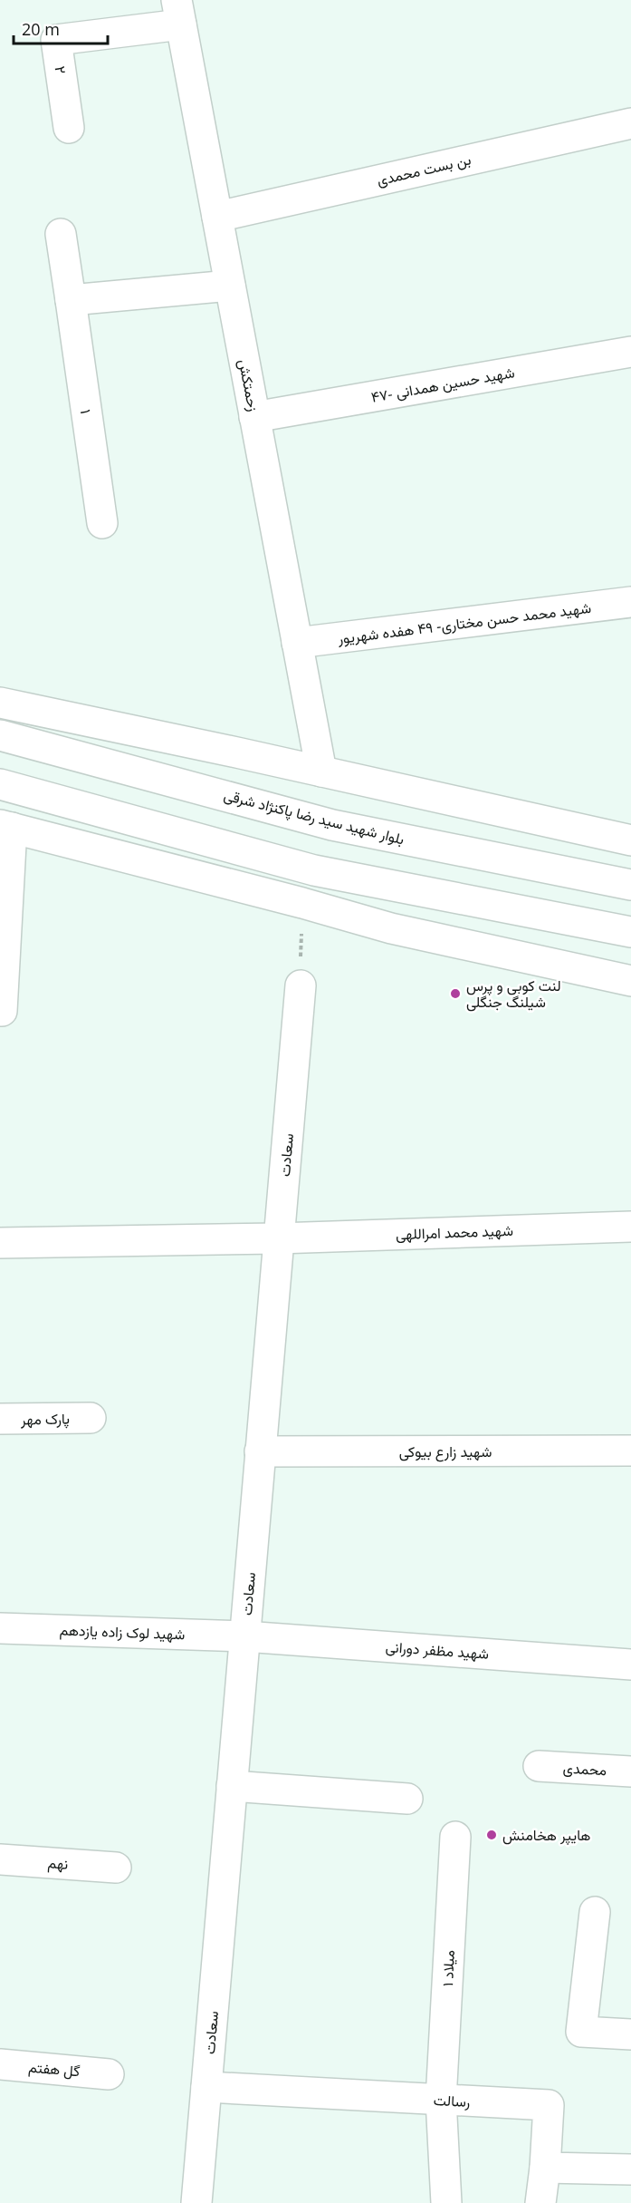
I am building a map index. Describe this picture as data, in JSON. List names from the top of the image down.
{
  "streets": {
    "street": [
      "۲",
      "بن بست محمدی",
      "شهید حسین همدانی -۴۷",
      "زحمتکش",
      "۱",
      "شهید محمد حسن مختاری- ۴۹ هفده شهریور",
      "بلوار شهید سید رضا پاکنژاد شرقی",
      "سعادت",
      "شهید محمد امراللهی",
      "پارک مهر",
      "شهید زارع بیوکی",
      "شهید لوک زاده یازدهم",
      "شهید مظفر دورانی",
      "محمدی",
      "نهم",
      "میلاد ۱",
      "گل هفتم",
      "رسالت"
    ]
  },
  "crossings": [
    ["۲", "زحمتکش"],
    ["بن بست محمدی", "زحمتکش"],
    ["شهید حسین همدانی -۴۷", "زحمتکش"],
    ["زحمتکش", "شهید محمد حسن مختاری- ۴۹ هفده شهریور"],
    ["سعادت", "شهید محمد امراللهی"],
    ["سعادت", "شهید زارع بیوکی"],
    ["سعادت", "شهید لوک زاده یازدهم"],
    ["سعادت", "شهید مظفر دورانی"],
    ["سعادت", "رسالت"],
    ["شهید لوک زاده یازدهم", "شهید مظفر دورانی"],
    ["میلاد ۱", "رسالت"]
  ],
  "places": ["لنت کوبی و پرس شیلنگ‌ جنگلی", "هایپر هخامنش"],
  "scale_bar": "20 m"
}
